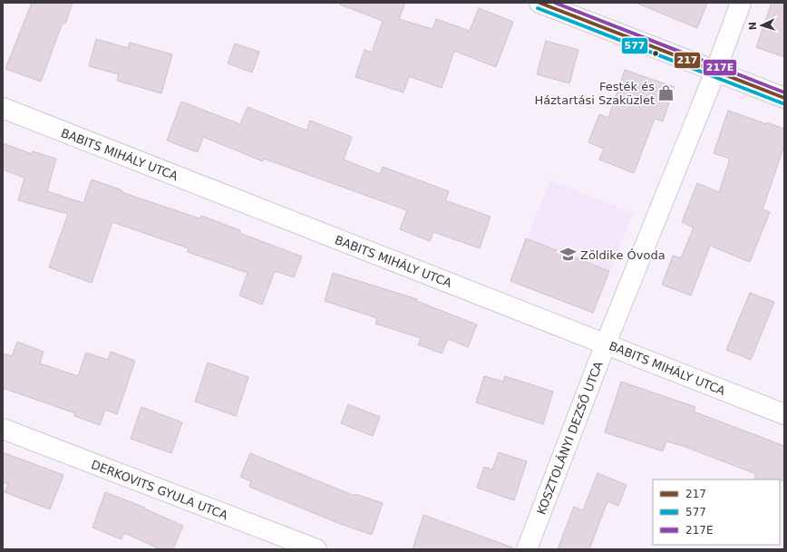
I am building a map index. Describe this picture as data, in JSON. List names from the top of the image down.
{
  "streets": {
    "street": ["BABITS MIHÁLY UTCA", "KOSZTOLÁNYI DEZSŐ UTCA", "DERKOVITS GYULA UTCA"]
  },
  "crossings": [
    ["BABITS MIHÁLY UTCA", "KOSZTOLÁNYI DEZSŐ UTCA"]
  ],
  "places": {
    "shop": ["Festék és Háztartási Szaküzlet"],
    "school or university": ["Zöldike Óvoda"]
  },
  "lines": ["transit line 217", "transit line 217E", "transit line 577"],
  "legend": ["217", "577", "217E"],
  "north": "left"
}
